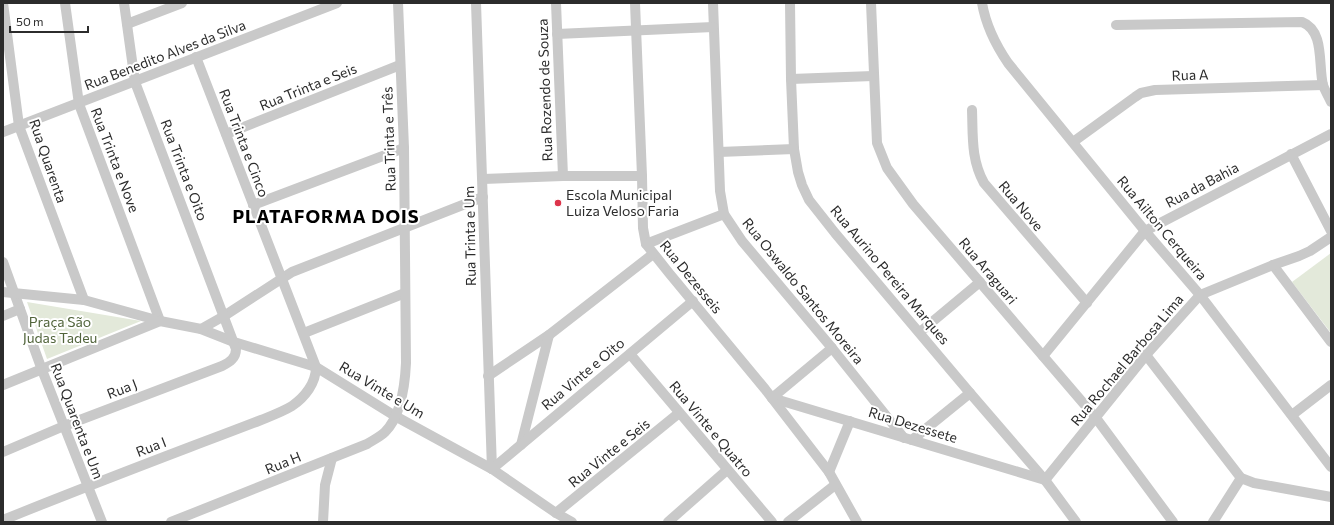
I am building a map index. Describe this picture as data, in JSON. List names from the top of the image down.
{
  "streets": {
    "street": [
      "Rua Benedito Alves da Silva",
      "Rua A",
      "Rua Trinta e Seis",
      "Rua Rozendo de Souza",
      "Rua Trinta e Três",
      "Rua Trinta e Cinco",
      "Rua Trinta e Nove",
      "Rua Quarenta",
      "Rua Trinta e Oito",
      "Rua da Bahia",
      "Rua Nove",
      "Rua Ailton Cerqueira",
      "Rua Trinta e Um",
      "Rua Araguari",
      "Rua Aurino Pereira Marques",
      "Rua Dezesseis",
      "Rua Oswaldo Santos Moreira",
      "Rua Rochael Barbosa Lima",
      "Rua Vinte e Oito",
      "Rua J",
      "Rua Vinte e Um",
      "Rua Quarenta e Um",
      "Rua Dezessete",
      "Rua Vinte e Quatro",
      "Rua I",
      "Rua Vinte e Seis",
      "Rua H"
    ]
  },
  "crossings": [
    ["Rua Benedito Alves da Silva", "Rua Trinta e Cinco"],
    ["Rua Benedito Alves da Silva", "Rua Trinta e Nove"],
    ["Rua Benedito Alves da Silva", "Rua Quarenta"],
    ["Rua Benedito Alves da Silva", "Rua Trinta e Oito"],
    ["Rua A", "Rua Ailton Cerqueira"],
    ["Rua Trinta e Seis", "Rua Trinta e Três"],
    ["Rua Trinta e Seis", "Rua Trinta e Cinco"],
    ["Rua Trinta e Três", "Rua Vinte e Um"],
    ["Rua Trinta e Três", "Rua H"],
    ["Rua Trinta e Cinco", "Rua Vinte e Um"],
    ["Rua Trinta e Cinco", "Rua I"],
    ["Rua Trinta e Nove", "Rua Vinte e Um"],
    ["Rua Quarenta", "Rua Vinte e Um"],
    ["Rua Trinta e Oito", "Rua J"],
    ["Rua Trinta e Oito", "Rua Vinte e Um"],
    ["Rua da Bahia", "Rua Nove"],
    ["Rua da Bahia", "Rua Ailton Cerqueira"],
    ["Rua da Bahia", "Rua Araguari"],
    ["Rua Ailton Cerqueira", "Rua Rochael Barbosa Lima"],
    ["Rua Trinta e Um", "Rua Vinte e Oito"],
    ["Rua Trinta e Um", "Rua Vinte e Um"],
    ["Rua Araguari", "Rua Rochael Barbosa Lima"],
    ["Rua Aurino Pereira Marques", "Rua Rochael Barbosa Lima"],
    ["Rua Aurino Pereira Marques", "Rua Dezessete"],
    ["Rua Dezesseis", "Rua Vinte e Oito"],
    ["Rua Dezesseis", "Rua Dezessete"],
    ["Rua Oswaldo Santos Moreira", "Rua Dezessete"],
    ["Rua Rochael Barbosa Lima", "Rua Dezessete"],
    ["Rua Vinte e Oito", "Rua Vinte e Um"],
    ["Rua Vinte e Oito", "Rua Vinte e Quatro"],
    ["Rua J", "Rua Vinte e Um"],
    ["Rua J", "Rua Quarenta e Um"],
    ["Rua Vinte e Um", "Rua Quarenta e Um"],
    ["Rua Vinte e Um", "Rua I"],
    ["Rua Vinte e Um", "Rua Vinte e Seis"],
    ["Rua Vinte e Um", "Rua H"],
    ["Rua Quarenta e Um", "Rua I"],
    ["Rua Vinte e Quatro", "Rua Vinte e Seis"]
  ],
  "districts": ["PLATAFORMA DOIS"],
  "parks": ["Praça São Judas Tadeu"],
  "places": ["Escola Municipal Luiza Veloso Faria"],
  "scale_bar": "50 m"
}
